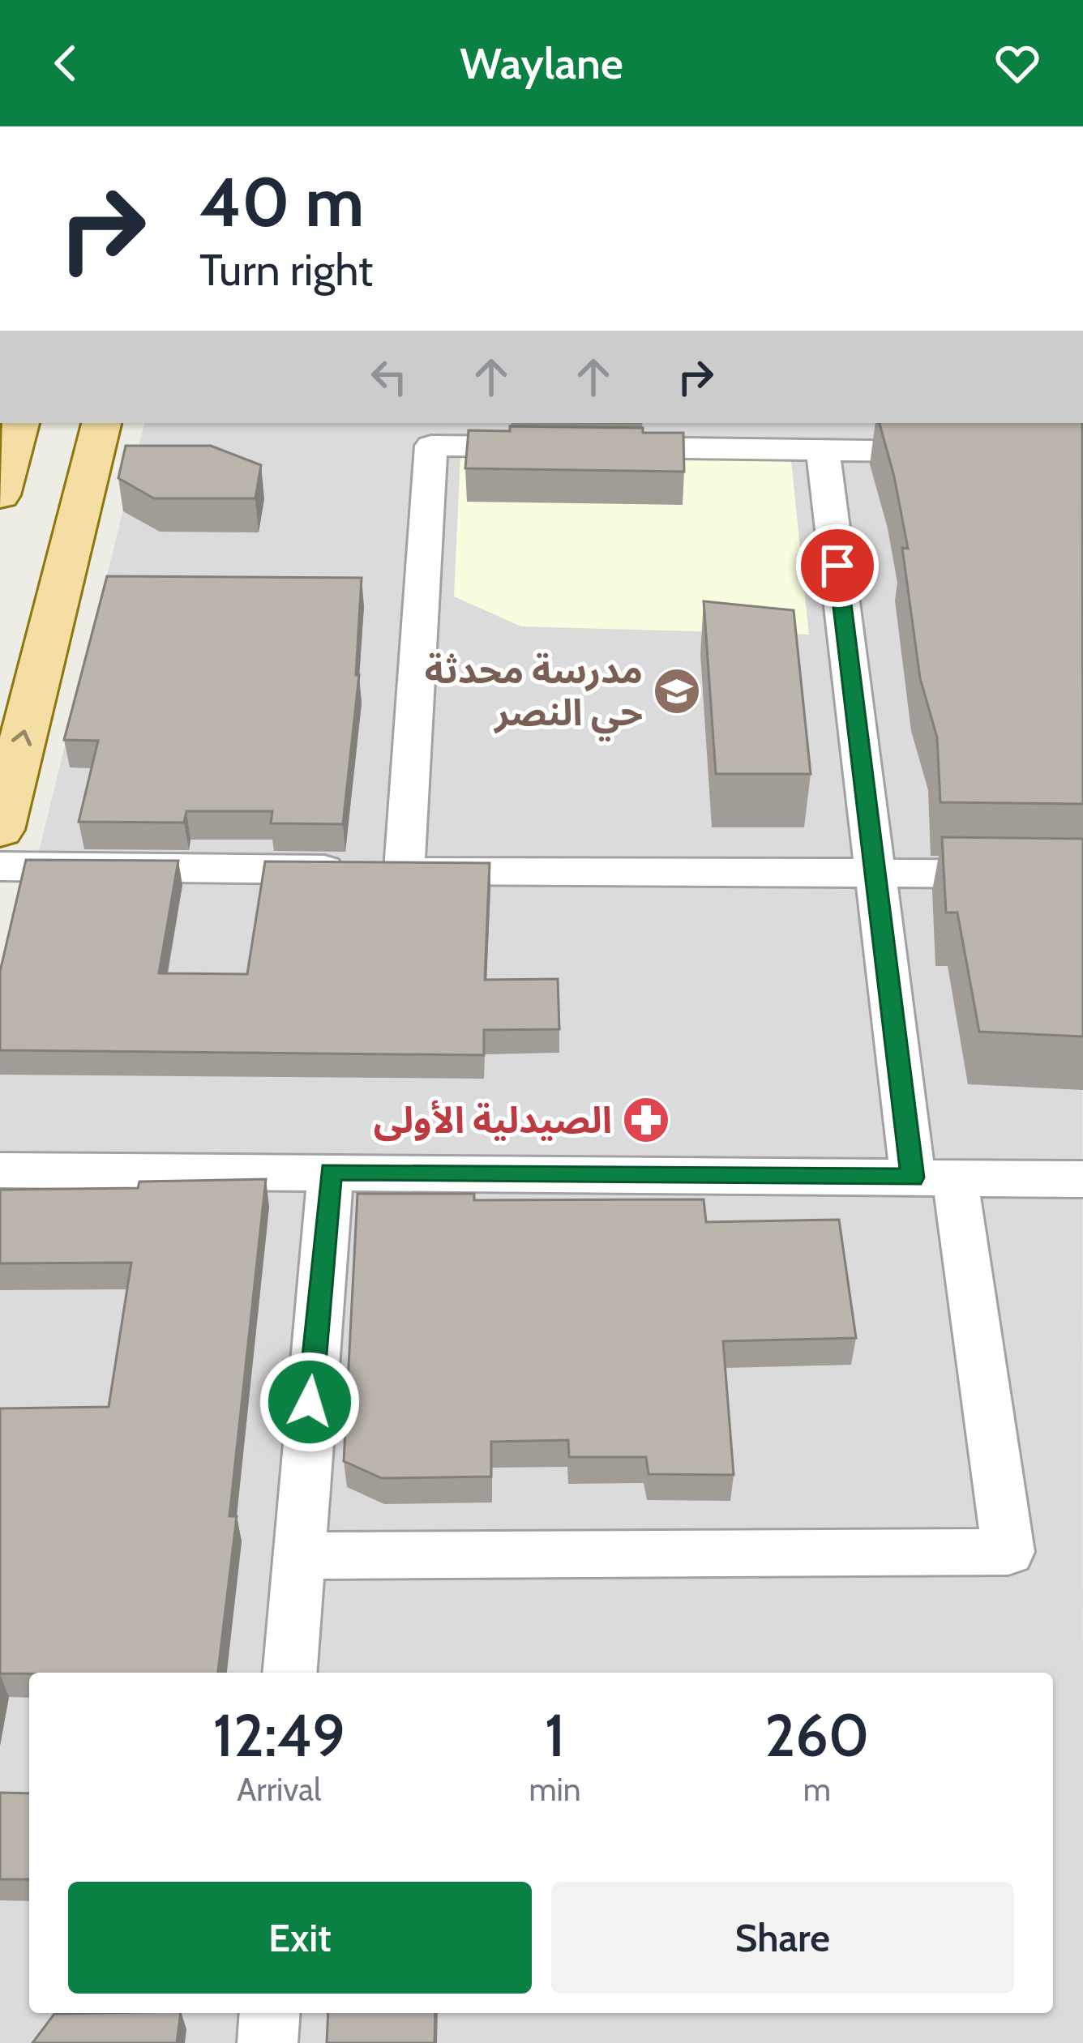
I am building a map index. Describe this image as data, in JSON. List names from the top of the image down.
{
  "places": {
    "school or university": ["مدرسة محدثة حي النصر"],
    "pharmacy": ["الصيدلية الأولى"]
  },
  "page": {
    "header": "Waylane",
    "turn": ["40 m", "Turn right"],
    "eta": [
      "12:49",
      "Arrival",
      "1",
      "min",
      "260",
      "m"
    ],
    "buttons": ["Exit", "Share"]
  }
}
